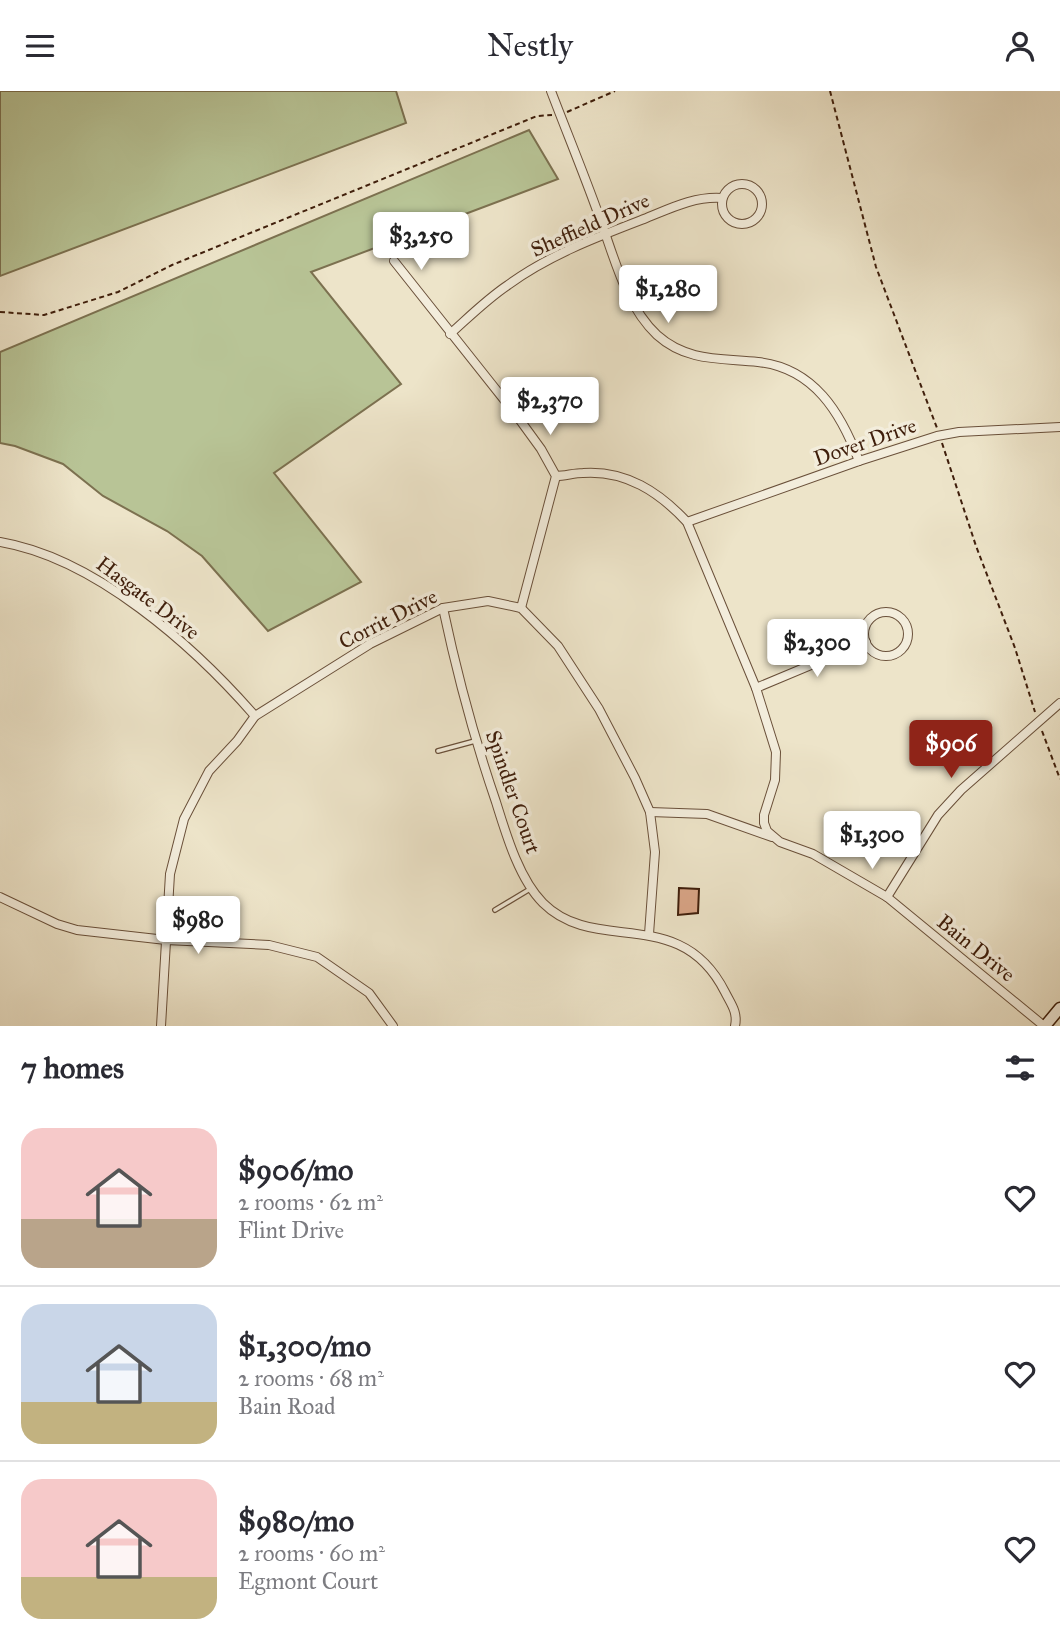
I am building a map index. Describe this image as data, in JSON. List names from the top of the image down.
{
  "streets": {
    "street": [
      "Sheffield Drive",
      "Dover Drive",
      "Hasgate Drive",
      "Corrit Drive",
      "Spindler Court",
      "Bain Drive"
    ]
  },
  "crossings": [
    ["Hasgate Drive", "Corrit Drive"],
    ["Corrit Drive", "Spindler Court"]
  ],
  "page": {
    "header": "Nestly",
    "price": [
      "$3,250",
      "$1,280",
      "$2,370",
      "$2,300",
      "$906",
      "$1,300",
      "$980"
    ],
    "heading": "7 homes",
    "list": [
      {
        "name": "$906/mo",
        "note": "2 rooms · 62 m² · Flint Drive"
      },
      {
        "name": "$1,300/mo",
        "note": "2 rooms · 68 m² · Bain Road"
      },
      {
        "name": "$980/mo",
        "note": "2 rooms · 60 m² · Egmont Court"
      }
    ]
  }
}
